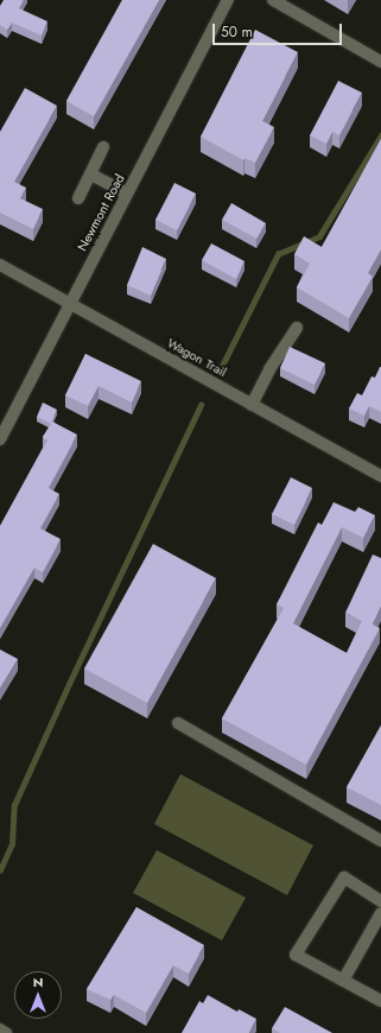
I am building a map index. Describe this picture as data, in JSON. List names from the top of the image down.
{
  "streets": {
    "street": ["Newmont Road", "Wagon Trail"]
  },
  "crossings": [
    ["Newmont Road", "Wagon Trail"]
  ],
  "scale_bar": "50 m",
  "north": "top"
}
